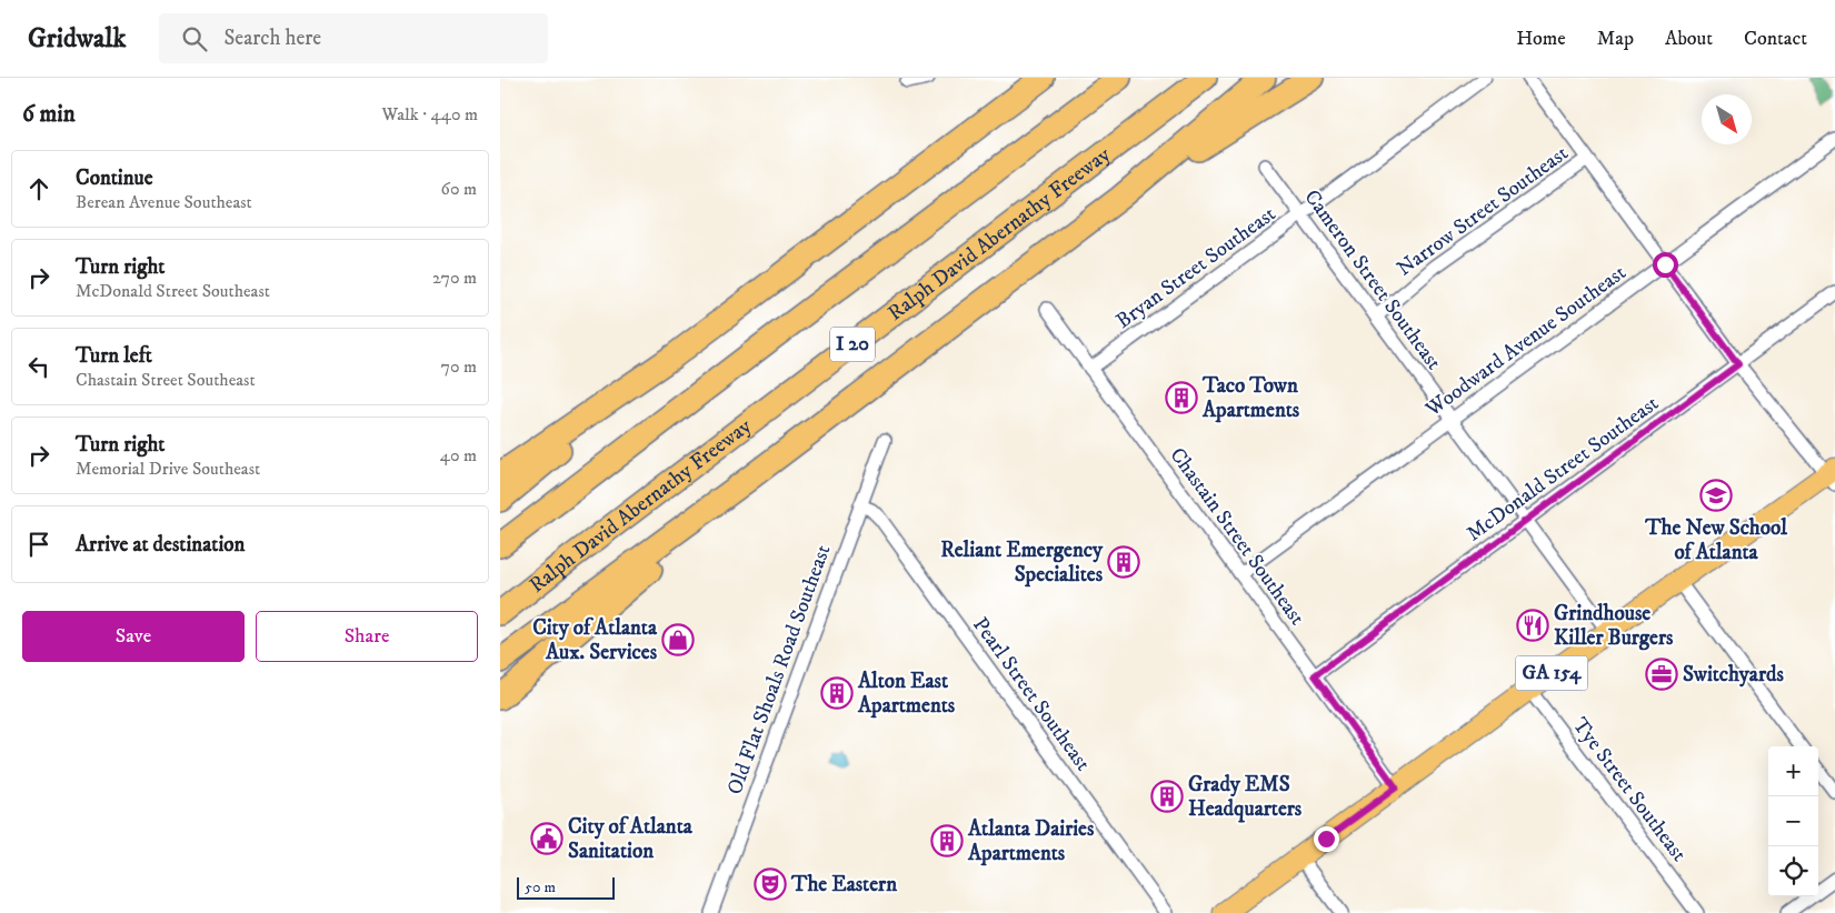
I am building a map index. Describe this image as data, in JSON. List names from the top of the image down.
{
  "streets": {
    "highway": ["Ralph David Abernathy Freeway", "I 20"],
    "main road": ["GA 154"],
    "street": [
      "Narrow Street Southeast",
      "Bryan Street Southeast",
      "Cameron Street Southeast",
      "Woodward Avenue Southeast",
      "McDonald Street Southeast",
      "Chastain Street Southeast",
      "Old Flat Shoals Road Southeast",
      "Pearl Street Southeast",
      "Tye Street Southeast"
    ]
  },
  "crossings": [
    ["Narrow Street Southeast", "Cameron Street Southeast"],
    ["Bryan Street Southeast", "Cameron Street Southeast"],
    ["Bryan Street Southeast", "Chastain Street Southeast"],
    ["Cameron Street Southeast", "Woodward Avenue Southeast"],
    ["Cameron Street Southeast", "McDonald Street Southeast"],
    ["Cameron Street Southeast", "GA 154"],
    ["Woodward Avenue Southeast", "Chastain Street Southeast"],
    ["McDonald Street Southeast", "Chastain Street Southeast"],
    ["Chastain Street Southeast", "GA 154"],
    ["Old Flat Shoals Road Southeast", "Pearl Street Southeast"],
    ["GA 154", "Tye Street Southeast"]
  ],
  "places": {
    "building": [
      "Taco Town Apartments",
      "Reliant Emergency Specialites",
      "Alton East Apartments",
      "Grady EMS Headquarters",
      "Atlanta Dairies Apartments"
    ],
    "school or university": ["The New School of Atlanta"],
    "restaurant": ["Grindhouse Killer Burgers"],
    "shop": ["City of Atlanta Aux. Services"],
    "office": ["Switchyards"],
    "public building": ["City of Atlanta Sanitation"],
    "theatre": ["The Eastern"]
  },
  "scale_bar": "50 m",
  "north": "bottom right",
  "page": {
    "header": "Gridwalk",
    "search": "Search here",
    "nav": [
      "Home",
      "Map",
      "About",
      "Contact"
    ],
    "heading": ["6 min", "Walk · 440 m"],
    "list": [
      ["Continue", "Berean Avenue Southeast", "60 m"],
      ["Turn right", "McDonald Street Southeast", "270 m"],
      ["Turn left", "Chastain Street Southeast", "70 m"],
      ["Turn right", "Memorial Drive Southeast", "40 m"],
      "Arrive at destination"
    ],
    "buttons": ["Save", "Share"],
    "map_buttons": ["+", "−"],
    "scale": "50 m"
  }
}
